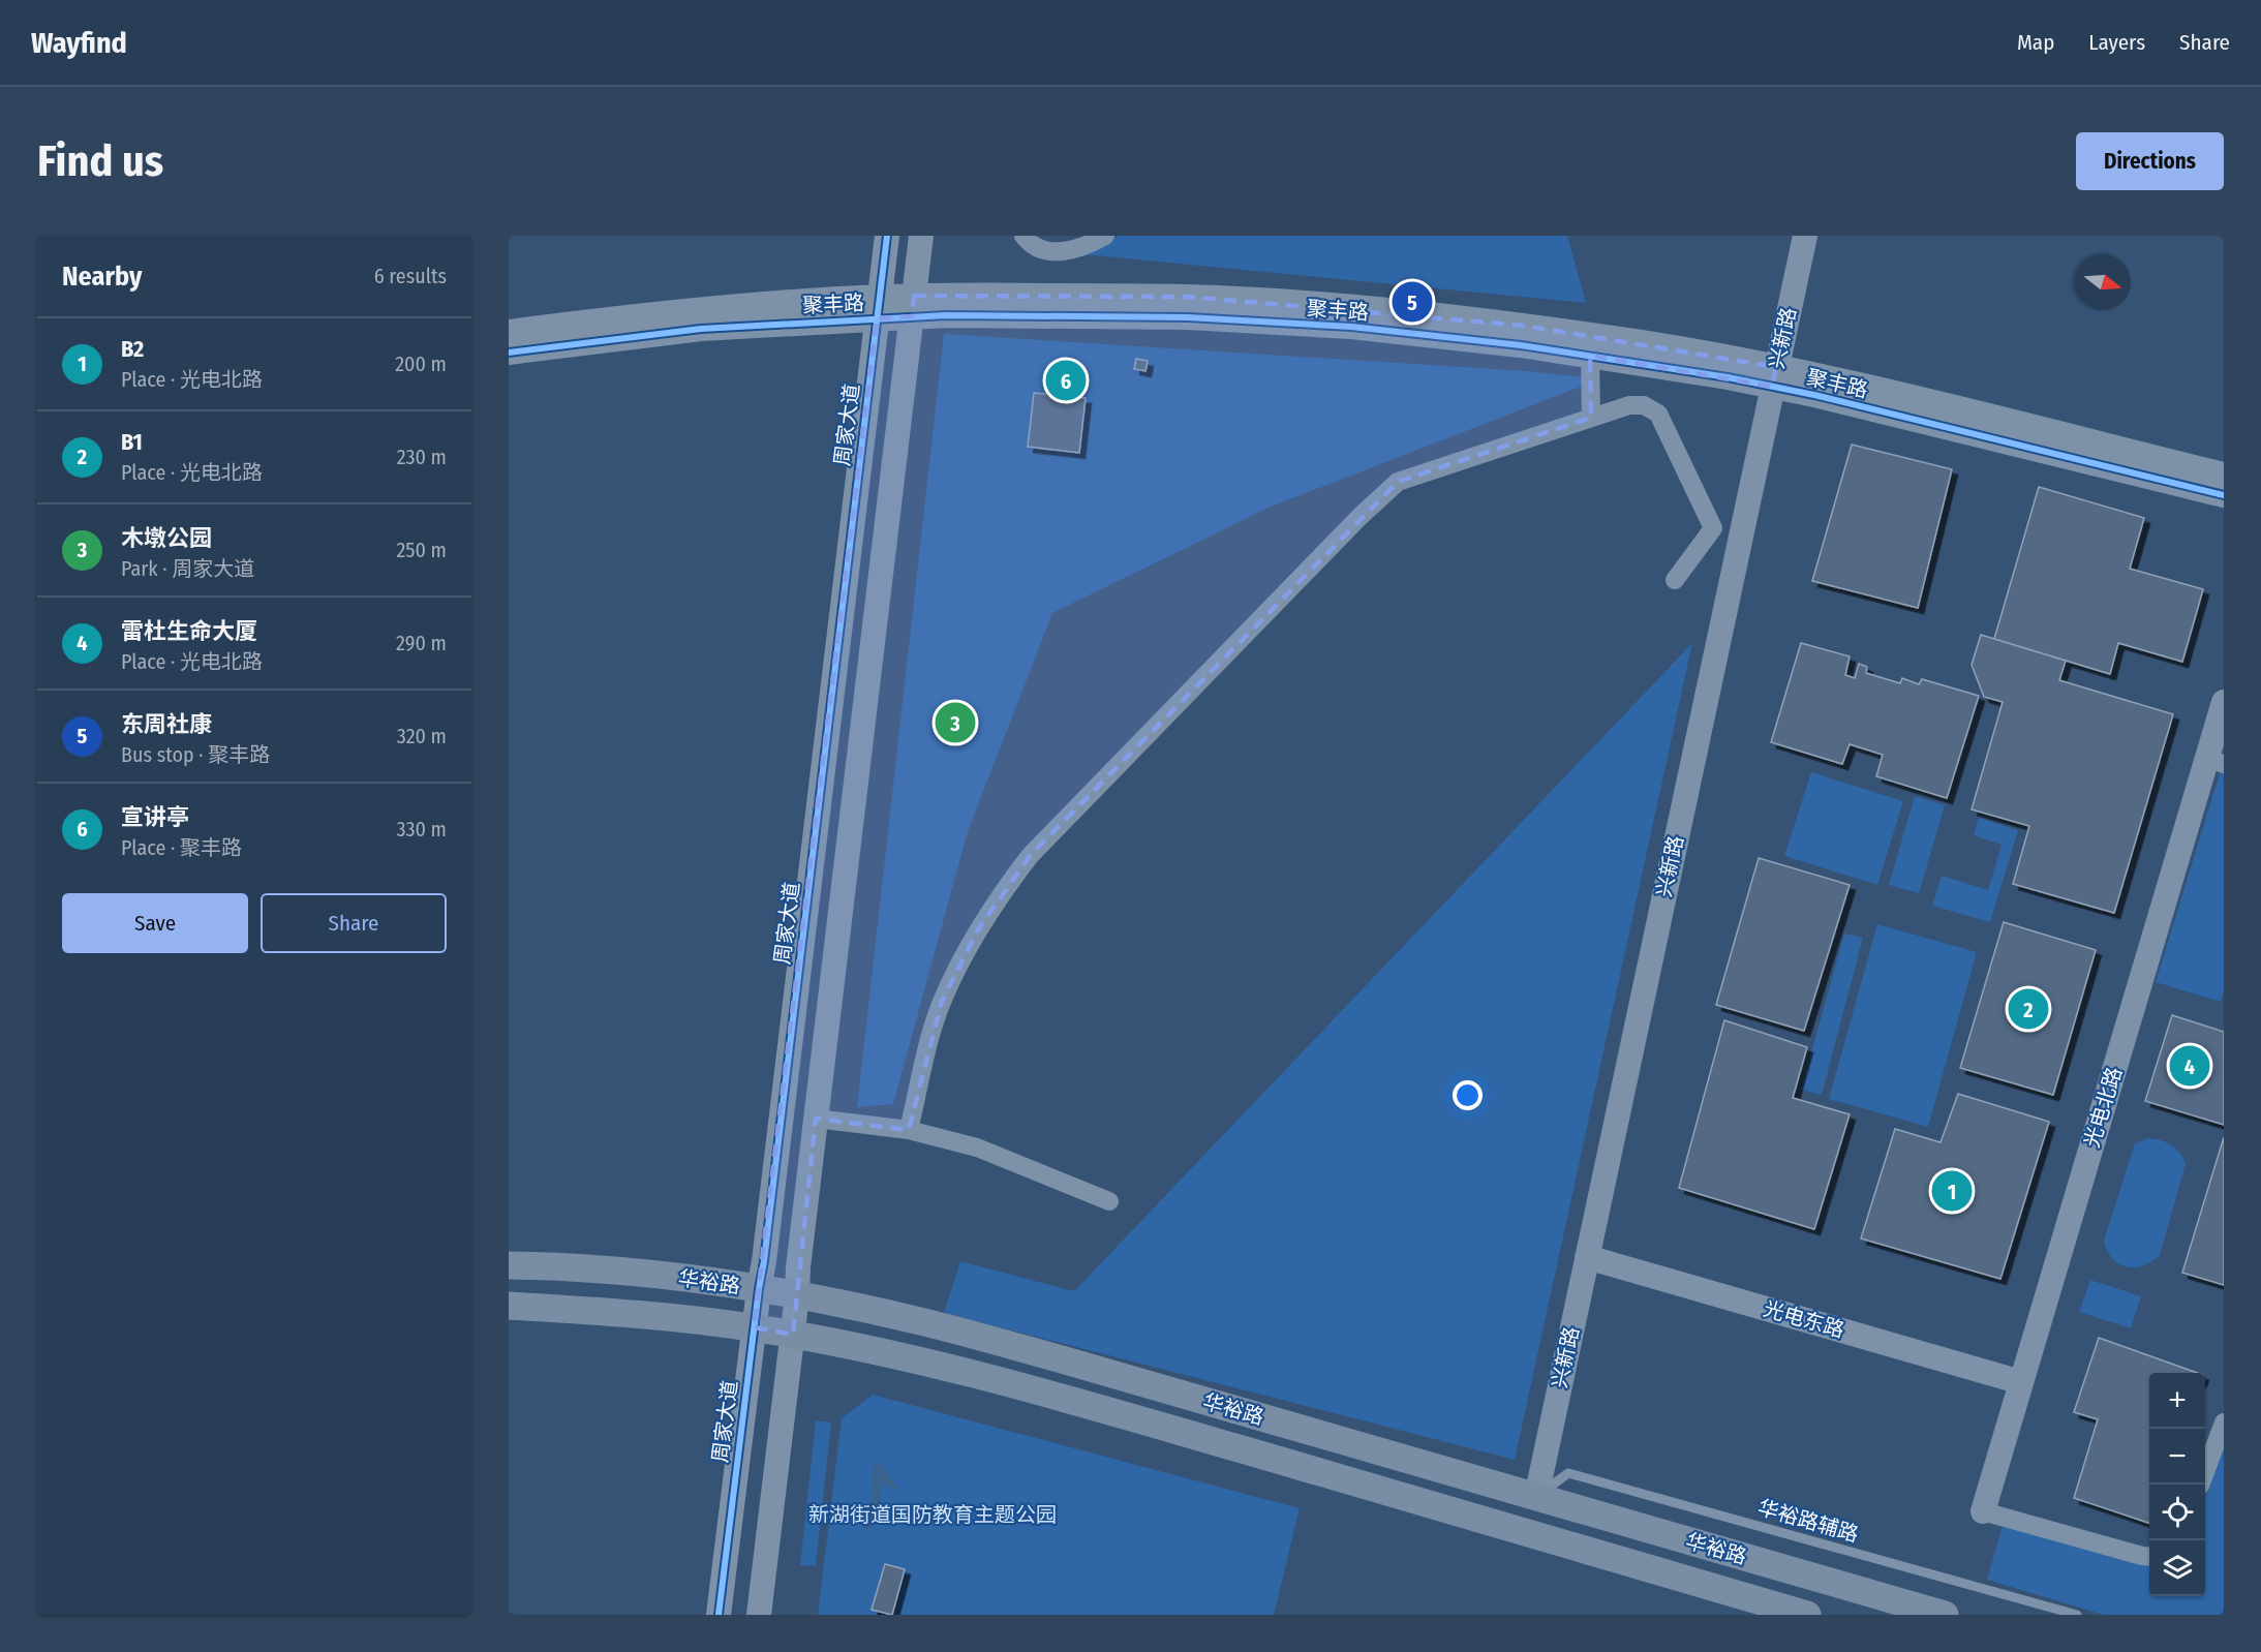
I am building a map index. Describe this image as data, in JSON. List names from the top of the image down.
{
  "streets": {
    "main road": ["华裕路"],
    "street": [
      "聚丰路",
      "兴新路",
      "周家大道",
      "光电北路",
      "光电东路"
    ],
    "lane": ["华裕路辅路"]
  },
  "crossings": [
    ["聚丰路", "兴新路"],
    ["聚丰路", "周家大道"],
    ["兴新路", "华裕路"],
    ["兴新路", "光电东路"],
    ["兴新路", "华裕路辅路"],
    ["周家大道", "华裕路"],
    ["光电北路", "光电东路"],
    ["华裕路", "华裕路辅路"]
  ],
  "parks": ["新湖街道国防教育主题公园"],
  "north": "right",
  "page": {
    "header": "Wayfind",
    "nav": ["Map", "Layers", "Share"],
    "buttons": [
      "Directions",
      ["Save", "Share"]
    ],
    "title": "Find us",
    "heading": ["Nearby", "6 results"],
    "pins": [
      "5",
      "6",
      "3",
      "2",
      "4",
      "1"
    ],
    "list": [
      {
        "mark": "1",
        "name": "B2",
        "note": "Place · 光电北路",
        "value": "200 m"
      },
      {
        "mark": "2",
        "name": "B1",
        "note": "Place · 光电北路",
        "value": "230 m"
      },
      {
        "mark": "3",
        "name": "木墩公园",
        "note": "Park · 周家大道",
        "value": "250 m"
      },
      {
        "mark": "4",
        "name": "雷杜生命大厦",
        "note": "Place · 光电北路",
        "value": "290 m"
      },
      {
        "mark": "5",
        "name": "东周社康",
        "note": "Bus stop · 聚丰路",
        "value": "320 m"
      },
      {
        "mark": "6",
        "name": "宣讲亭",
        "note": "Place · 聚丰路",
        "value": "330 m"
      }
    ],
    "map_buttons": ["+", "−"]
  }
}
